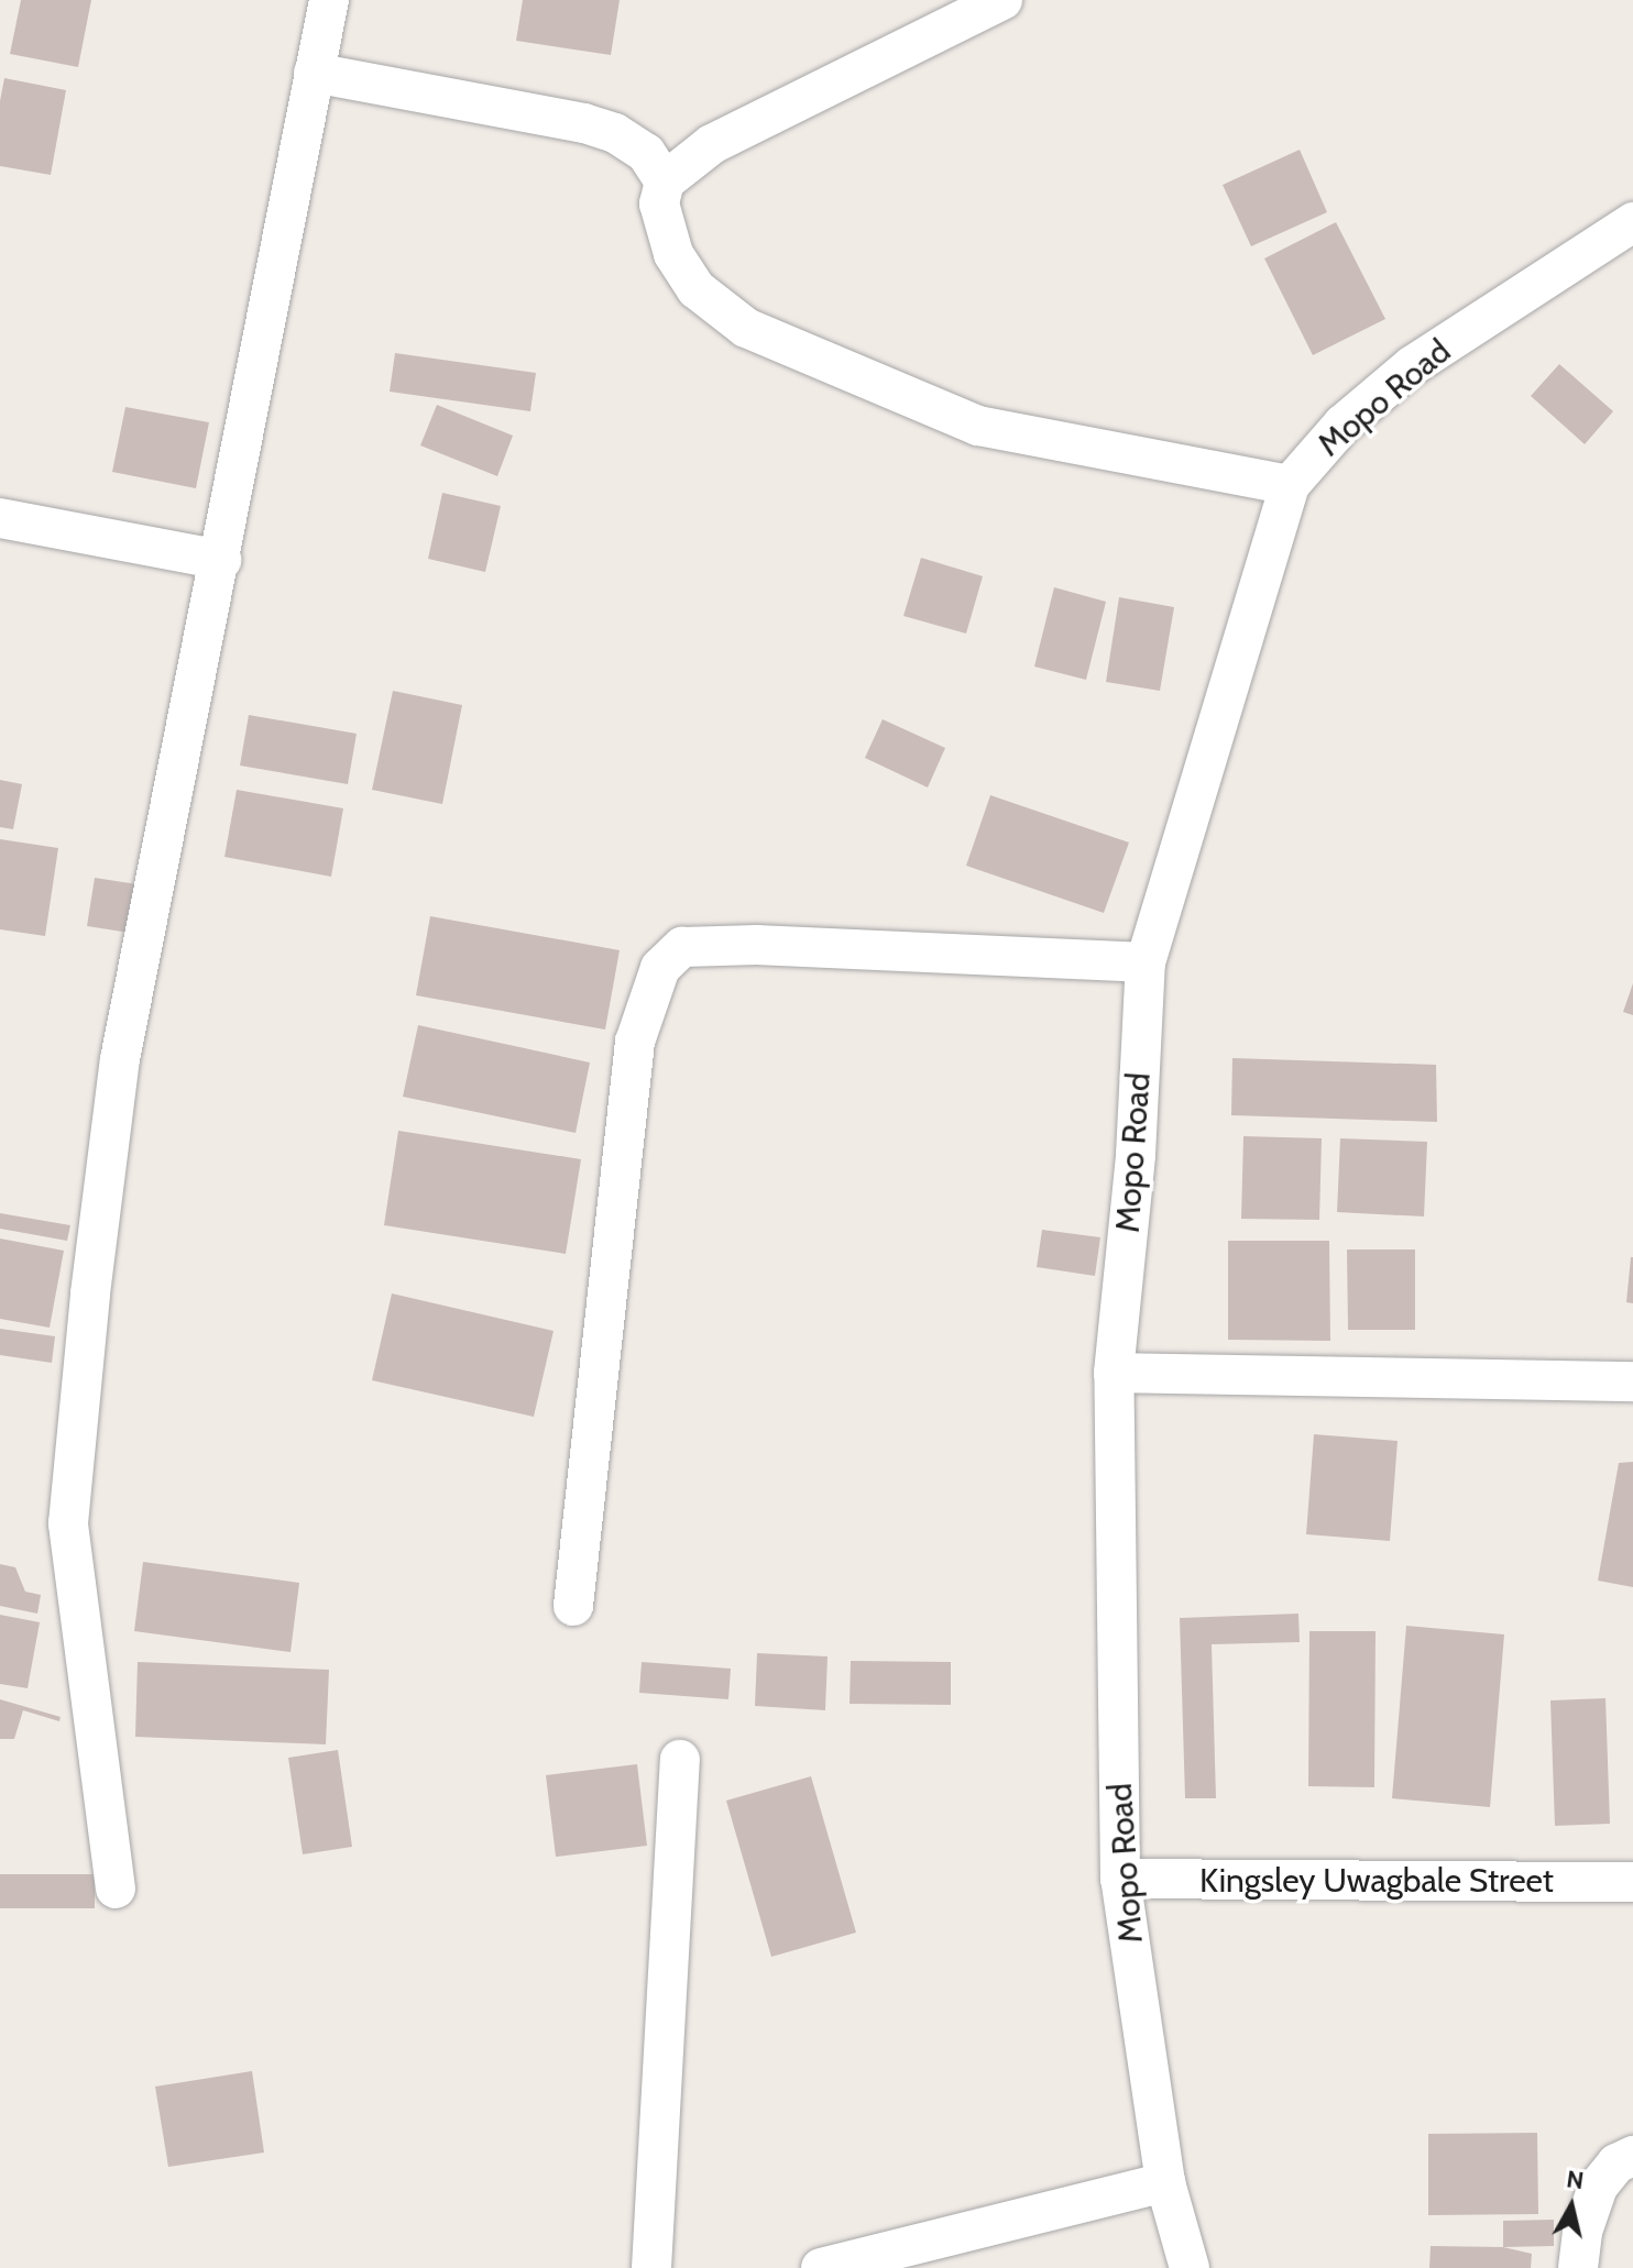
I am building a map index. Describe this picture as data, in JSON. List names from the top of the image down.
{
  "streets": {
    "street": ["Mopo Road", "Kingsley Uwagbale Street"]
  },
  "crossings": [
    ["Mopo Road", "Kingsley Uwagbale Street"]
  ],
  "north": "top"
}
